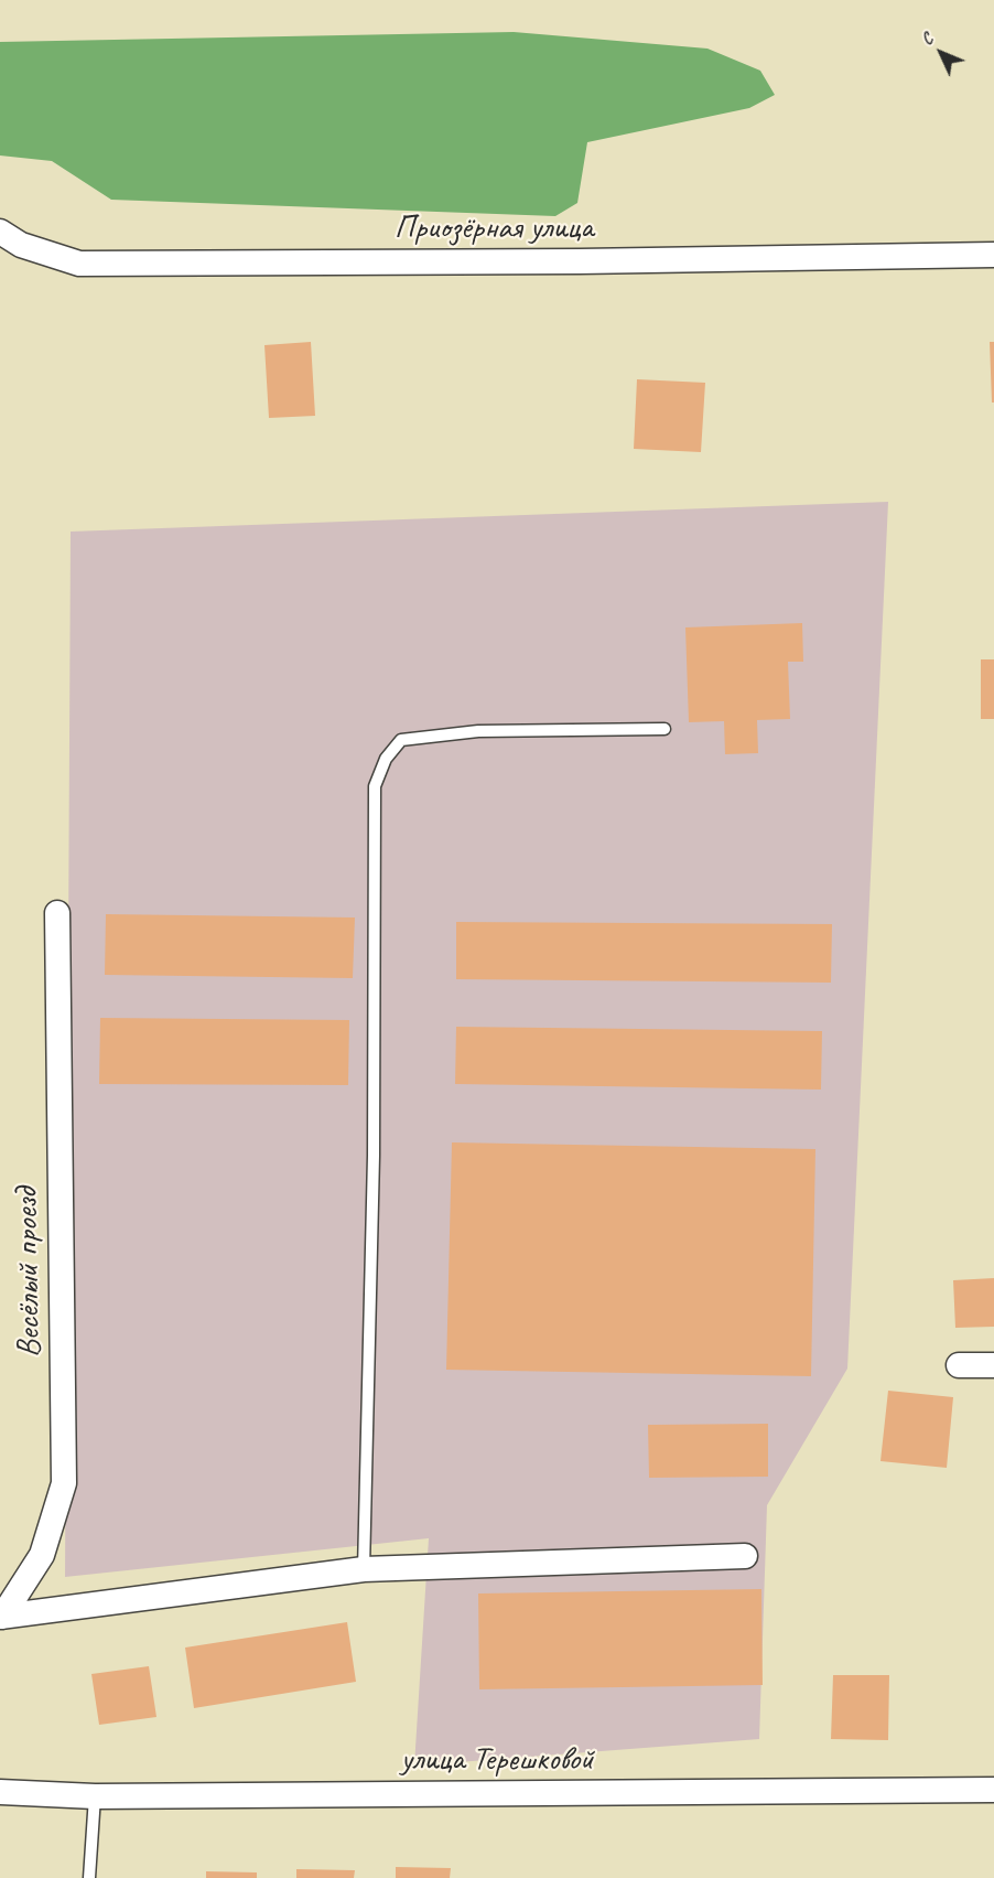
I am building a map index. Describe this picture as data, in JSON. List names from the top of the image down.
{
  "streets": {
    "street": ["Приозёрная улица", "Весёлый проезд", "улица Терешковой"]
  },
  "north": "top left"
}
